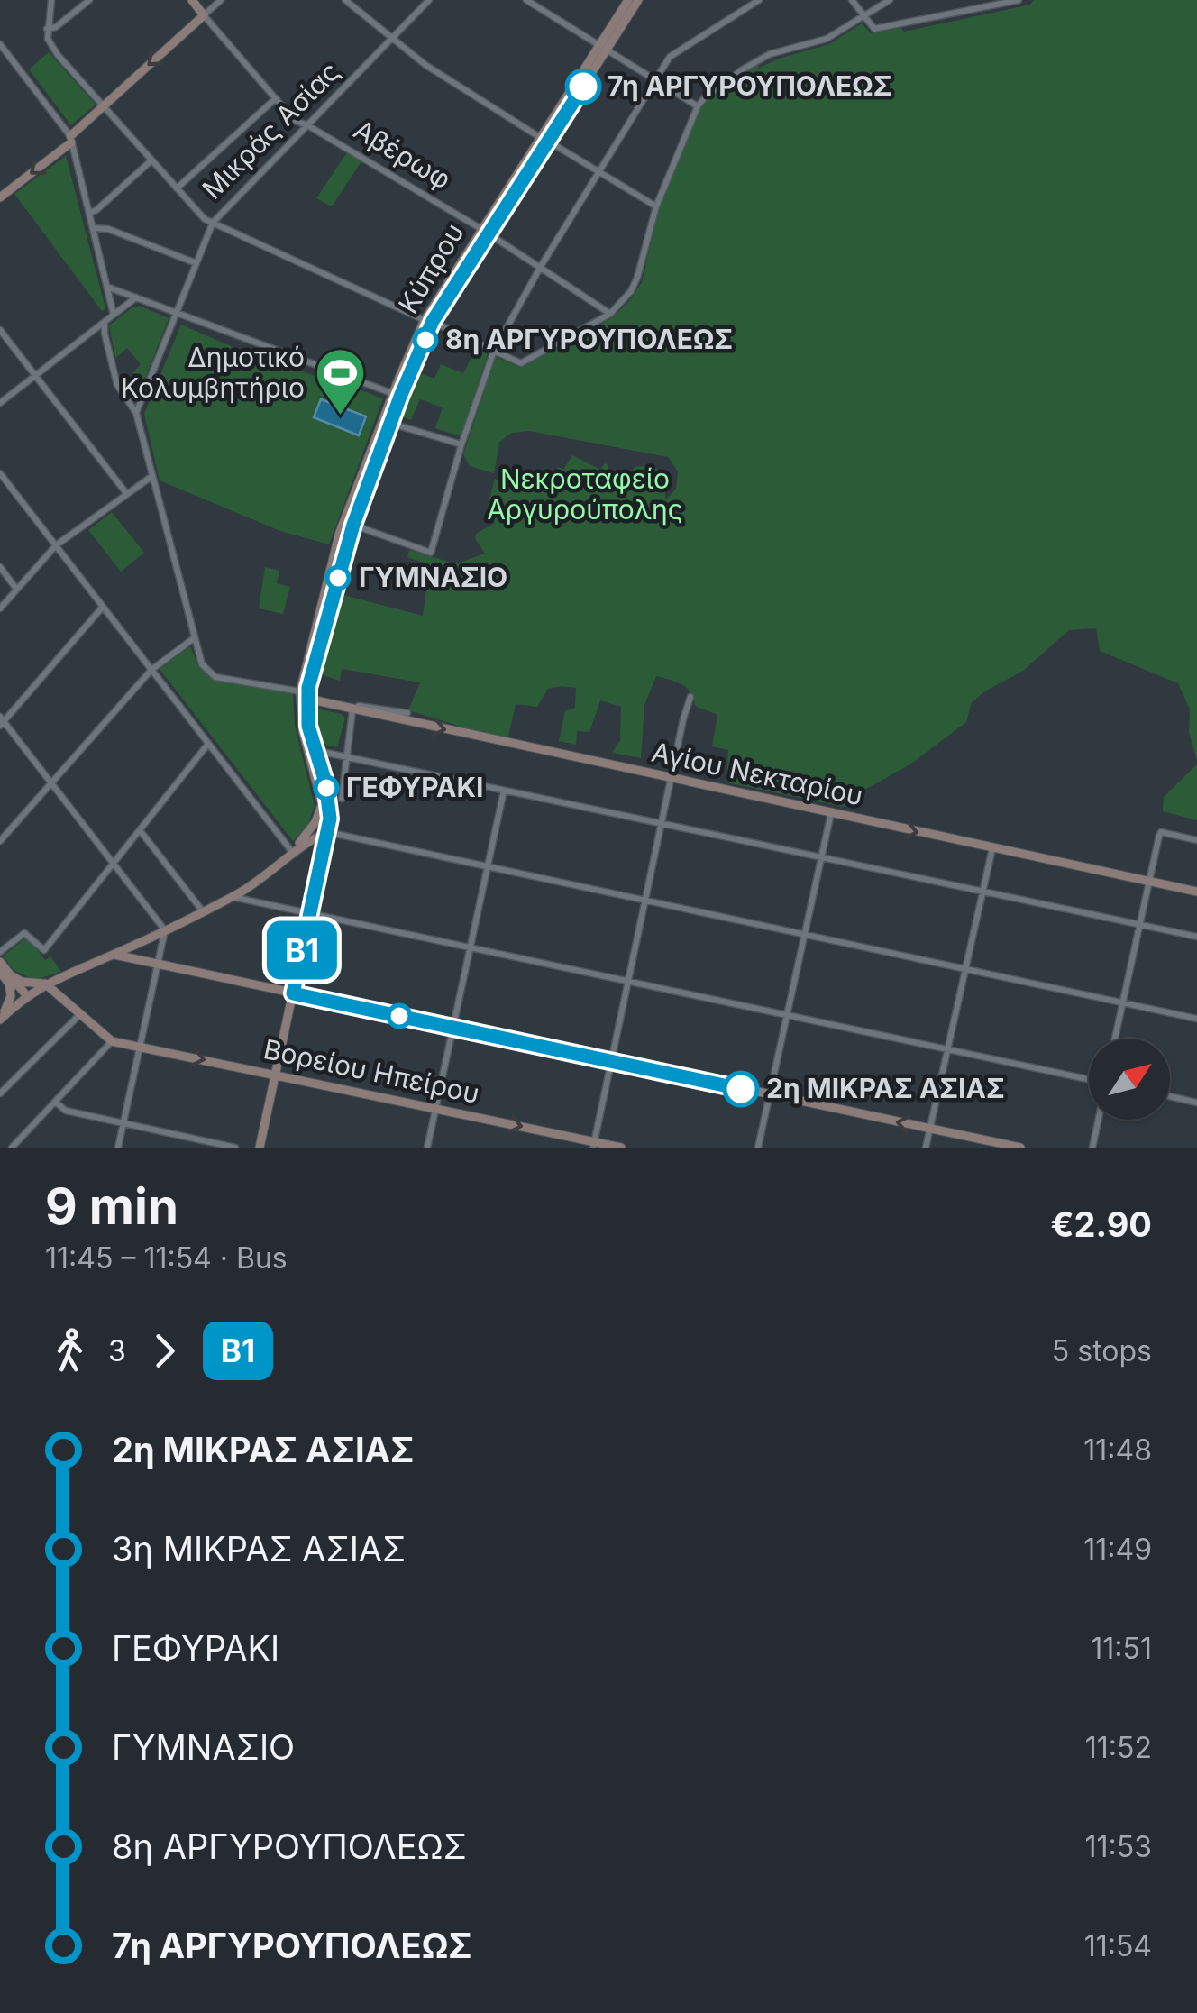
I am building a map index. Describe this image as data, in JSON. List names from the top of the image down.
{
  "streets": {
    "street": [
      "Μικράς Ασίας",
      "Αβέρωφ",
      "Κύπρου",
      "Αγίου Νεκταρίου",
      "Βορείου Ηπείρου"
    ]
  },
  "crossings": [
    ["Μικράς Ασίας", "Αβέρωφ"],
    ["Αβέρωφ", "Κύπρου"],
    ["Κύπρου", "Αγίου Νεκταρίου"]
  ],
  "one_way": ["Βορείου Ηπείρου"],
  "parks": ["Νεκροταφείο Αργυρούπολης"],
  "places": {
    "other": [
      "7η ΑΡΓΥΡΟΥΠΟΛΕΩΣ",
      "8η ΑΡΓΥΡΟΥΠΟΛΕΩΣ",
      "ΓΥΜΝΑΣΙΟ",
      "ΓΕΦΥΡΑΚΙ",
      "2η ΜΙΚΡΑΣ ΑΣΙΑΣ"
    ],
    "sports": ["Δημοτικό Κολυμβητήριο"]
  },
  "lines": ["bus line Β1"],
  "north": "top right",
  "page": {
    "on_map": "Β1",
    "heading": ["9 min", "11:45 – 11:54 · Bus", "€2.90"],
    "legs": ["3", "Β1", "5 stops"],
    "list": [
      {
        "name": "2η ΜΙΚΡΑΣ ΑΣΙΑΣ",
        "value": "11:48"
      },
      {
        "name": "3η ΜΙΚΡΑΣ ΑΣΙΑΣ",
        "value": "11:49"
      },
      {
        "name": "ΓΕΦΥΡΑΚΙ",
        "value": "11:51"
      },
      {
        "name": "ΓΥΜΝΑΣΙΟ",
        "value": "11:52"
      },
      {
        "name": "8η ΑΡΓΥΡΟΥΠΟΛΕΩΣ",
        "value": "11:53"
      },
      {
        "name": "7η ΑΡΓΥΡΟΥΠΟΛΕΩΣ",
        "value": "11:54"
      }
    ]
  }
}
